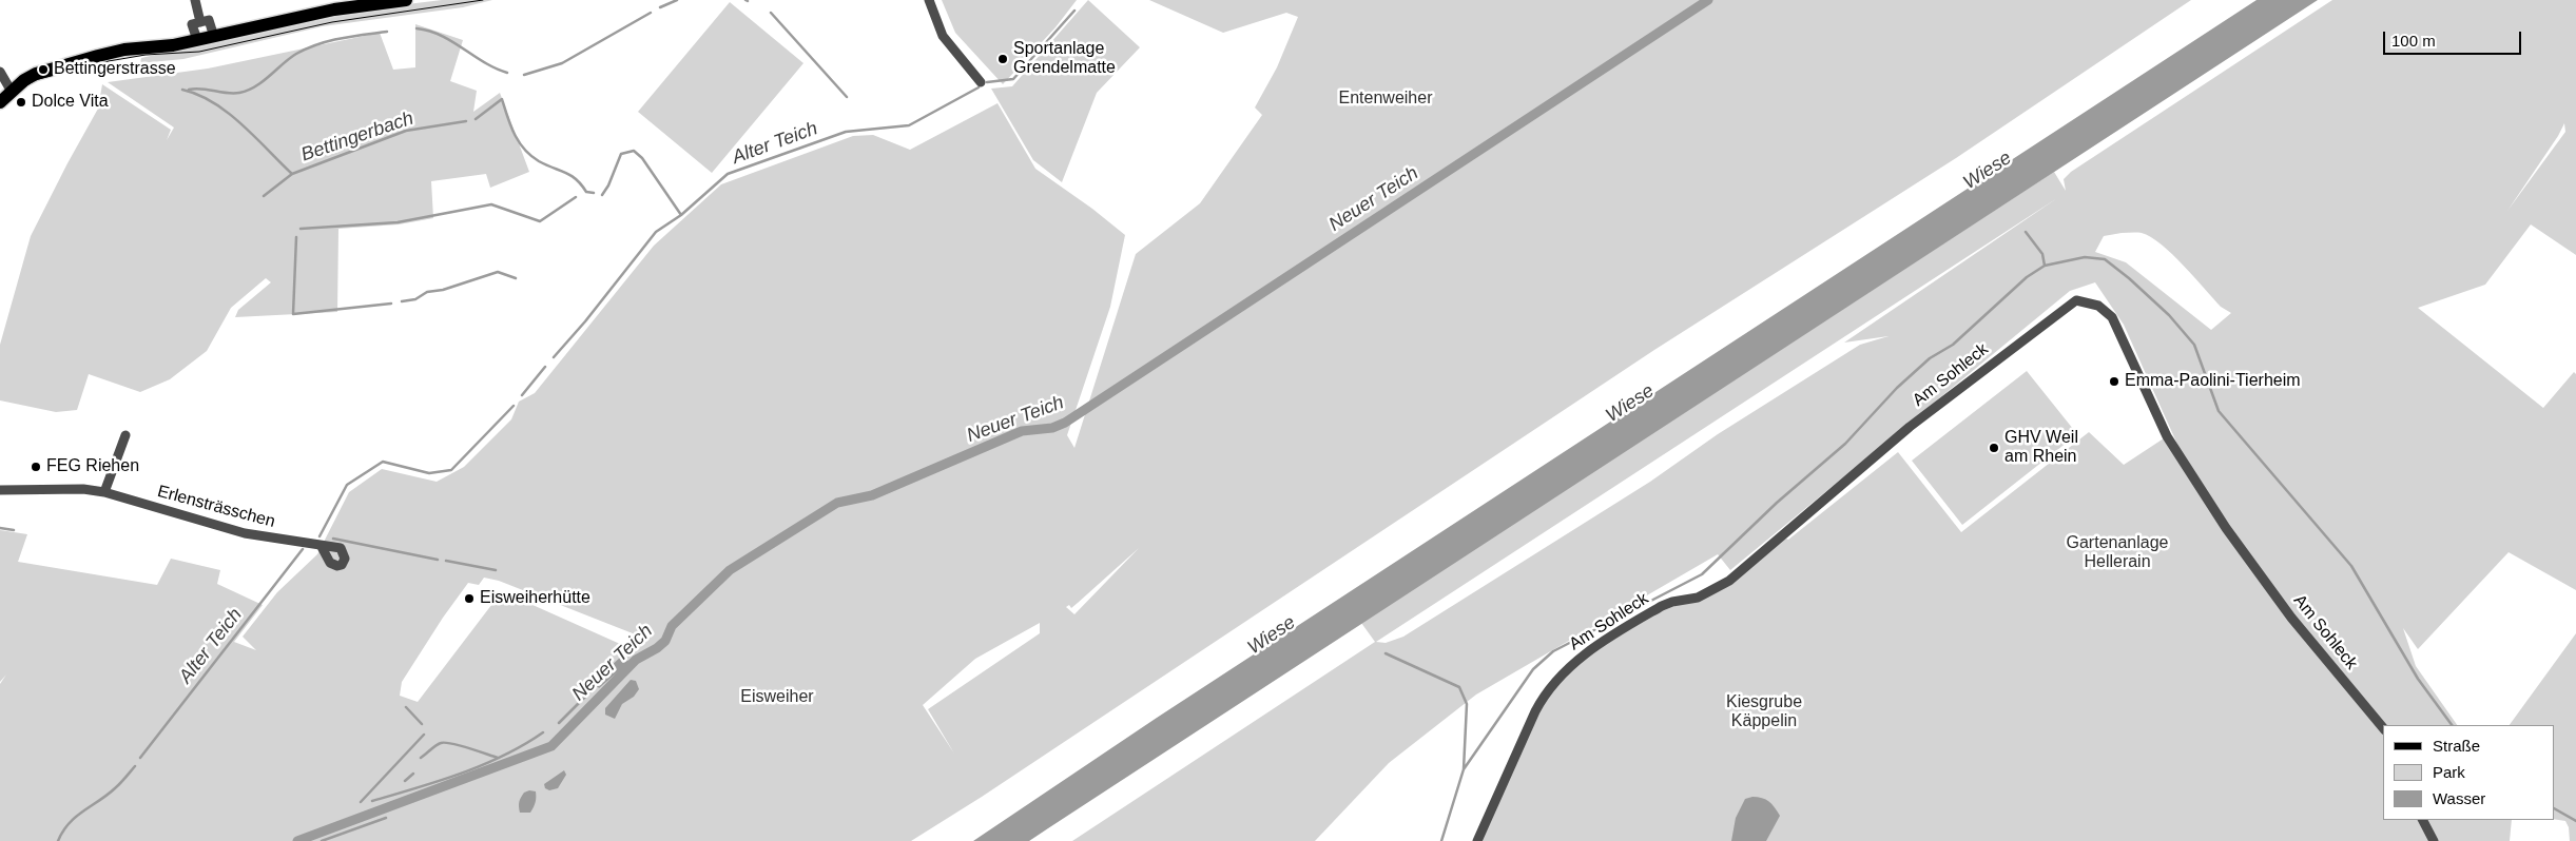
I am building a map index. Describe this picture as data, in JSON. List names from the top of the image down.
{
  "streets": {
    "street": ["Am Sohleck", "Erlensträsschen"]
  },
  "water": [
    "Bettingerbach",
    "Alter Teich",
    "Wiese",
    "Neuer Teich"
  ],
  "parks": [
    "Entenweiher",
    "Gartenanlage Hellerain",
    "Eisweiher",
    "Kiesgrube Käppelin"
  ],
  "places": [
    "Sportanlage Grendelmatte",
    "Bettingerstrasse",
    "Dolce Vita",
    "Emma-Paolini-Tierheim",
    "GHV Weil am Rhein",
    "FEG Riehen",
    "Eisweiherhütte"
  ],
  "legend": ["Straße", "Park", "Wasser"],
  "scale_bar": "100 m"
}
